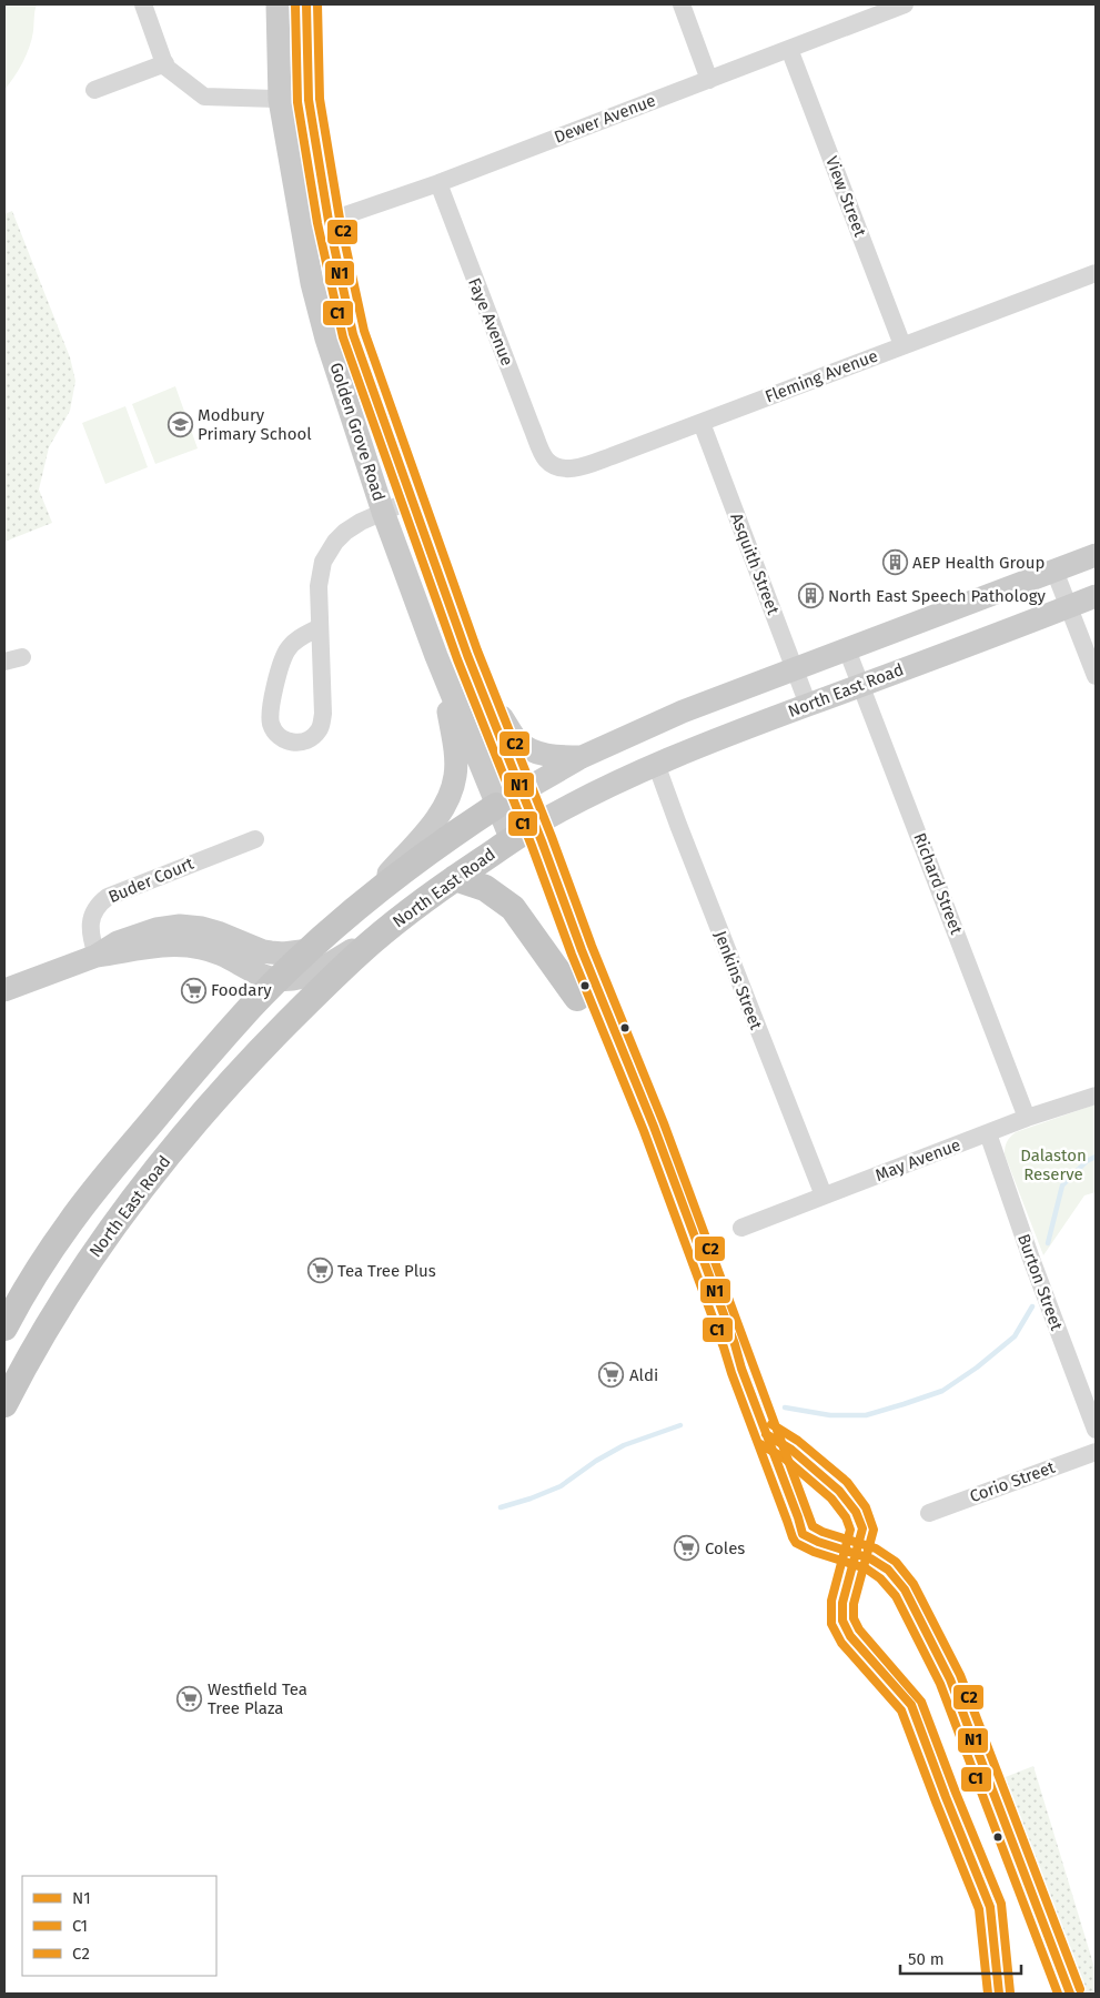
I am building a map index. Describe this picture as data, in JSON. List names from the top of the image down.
{
  "streets": {
    "highway": ["North East Road"],
    "main road": ["Golden Grove Road"],
    "street": [
      "Dewer Avenue",
      "View Street",
      "Faye Avenue",
      "Fleming Avenue",
      "Asquith Street",
      "Buder Court",
      "Richard Street",
      "Jenkins Street",
      "May Avenue",
      "Burton Street",
      "Corio Street"
    ]
  },
  "crossings": [
    ["Dewer Avenue", "View Street"],
    ["Dewer Avenue", "Faye Avenue"],
    ["Dewer Avenue", "Golden Grove Road"],
    ["View Street", "Fleming Avenue"],
    ["Faye Avenue", "Fleming Avenue"],
    ["Fleming Avenue", "Asquith Street"],
    ["Golden Grove Road", "North East Road"],
    ["Asquith Street", "North East Road"],
    ["North East Road", "Richard Street"],
    ["North East Road", "Jenkins Street"],
    ["Richard Street", "May Avenue"],
    ["Jenkins Street", "May Avenue"],
    ["May Avenue", "Burton Street"]
  ],
  "parks": ["Dalaston Reserve"],
  "places": {
    "school or university": ["Modbury Primary School"],
    "building": ["AEP Health Group", "North East Speech Pathology"],
    "supermarket": [
      "Foodary",
      "Tea Tree Plus",
      "Aldi",
      "Coles",
      "Westfield Tea Tree Plaza"
    ]
  },
  "lines": ["transit line N1", "transit line C1", "transit line C2"],
  "legend": ["N1", "C1", "C2"],
  "scale_bar": "50 m"
}
